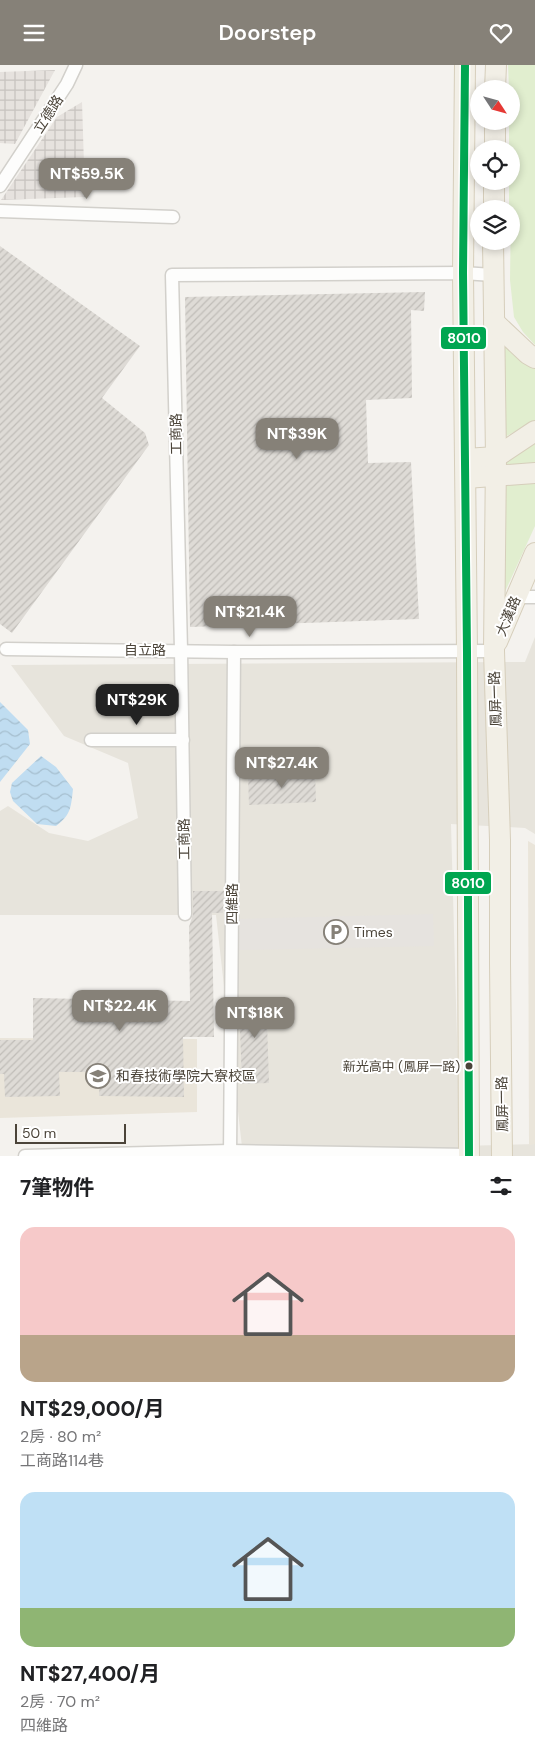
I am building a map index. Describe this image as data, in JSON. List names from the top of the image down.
{
  "streets": {
    "main road": ["大漢路", "鳳屏一路"],
    "street": [
      "立德路",
      "工商路",
      "自立路",
      "四維路"
    ]
  },
  "crossings": [
    ["工商路", "自立路"],
    ["工商路", "鳳屏一路"],
    ["大漢路", "自立路"],
    ["大漢路", "鳳屏一路"],
    ["自立路", "鳳屏一路"],
    ["自立路", "四維路"]
  ],
  "places": {
    "parking": ["Times"],
    "other": ["新光高中 (鳳屏一路)"],
    "school or university": ["和春技術學院大寮校區"]
  },
  "lines": ["transit line 8010"],
  "scale_bar": "50 m",
  "north": "bottom right",
  "page": {
    "header": "Doorstep",
    "price": [
      "NT$59.5K",
      "NT$39K",
      "NT$21.4K",
      "NT$29K",
      "NT$27.4K",
      "NT$22.4K",
      "NT$18K"
    ],
    "scale": "50 m",
    "heading": "7筆物件",
    "list": [
      {
        "name": "NT$29,000/月",
        "note": "2房 · 80 m² · 工商路114巷"
      },
      {
        "name": "NT$27,400/月",
        "note": "2房 · 70 m² · 四維路"
      }
    ]
  }
}
